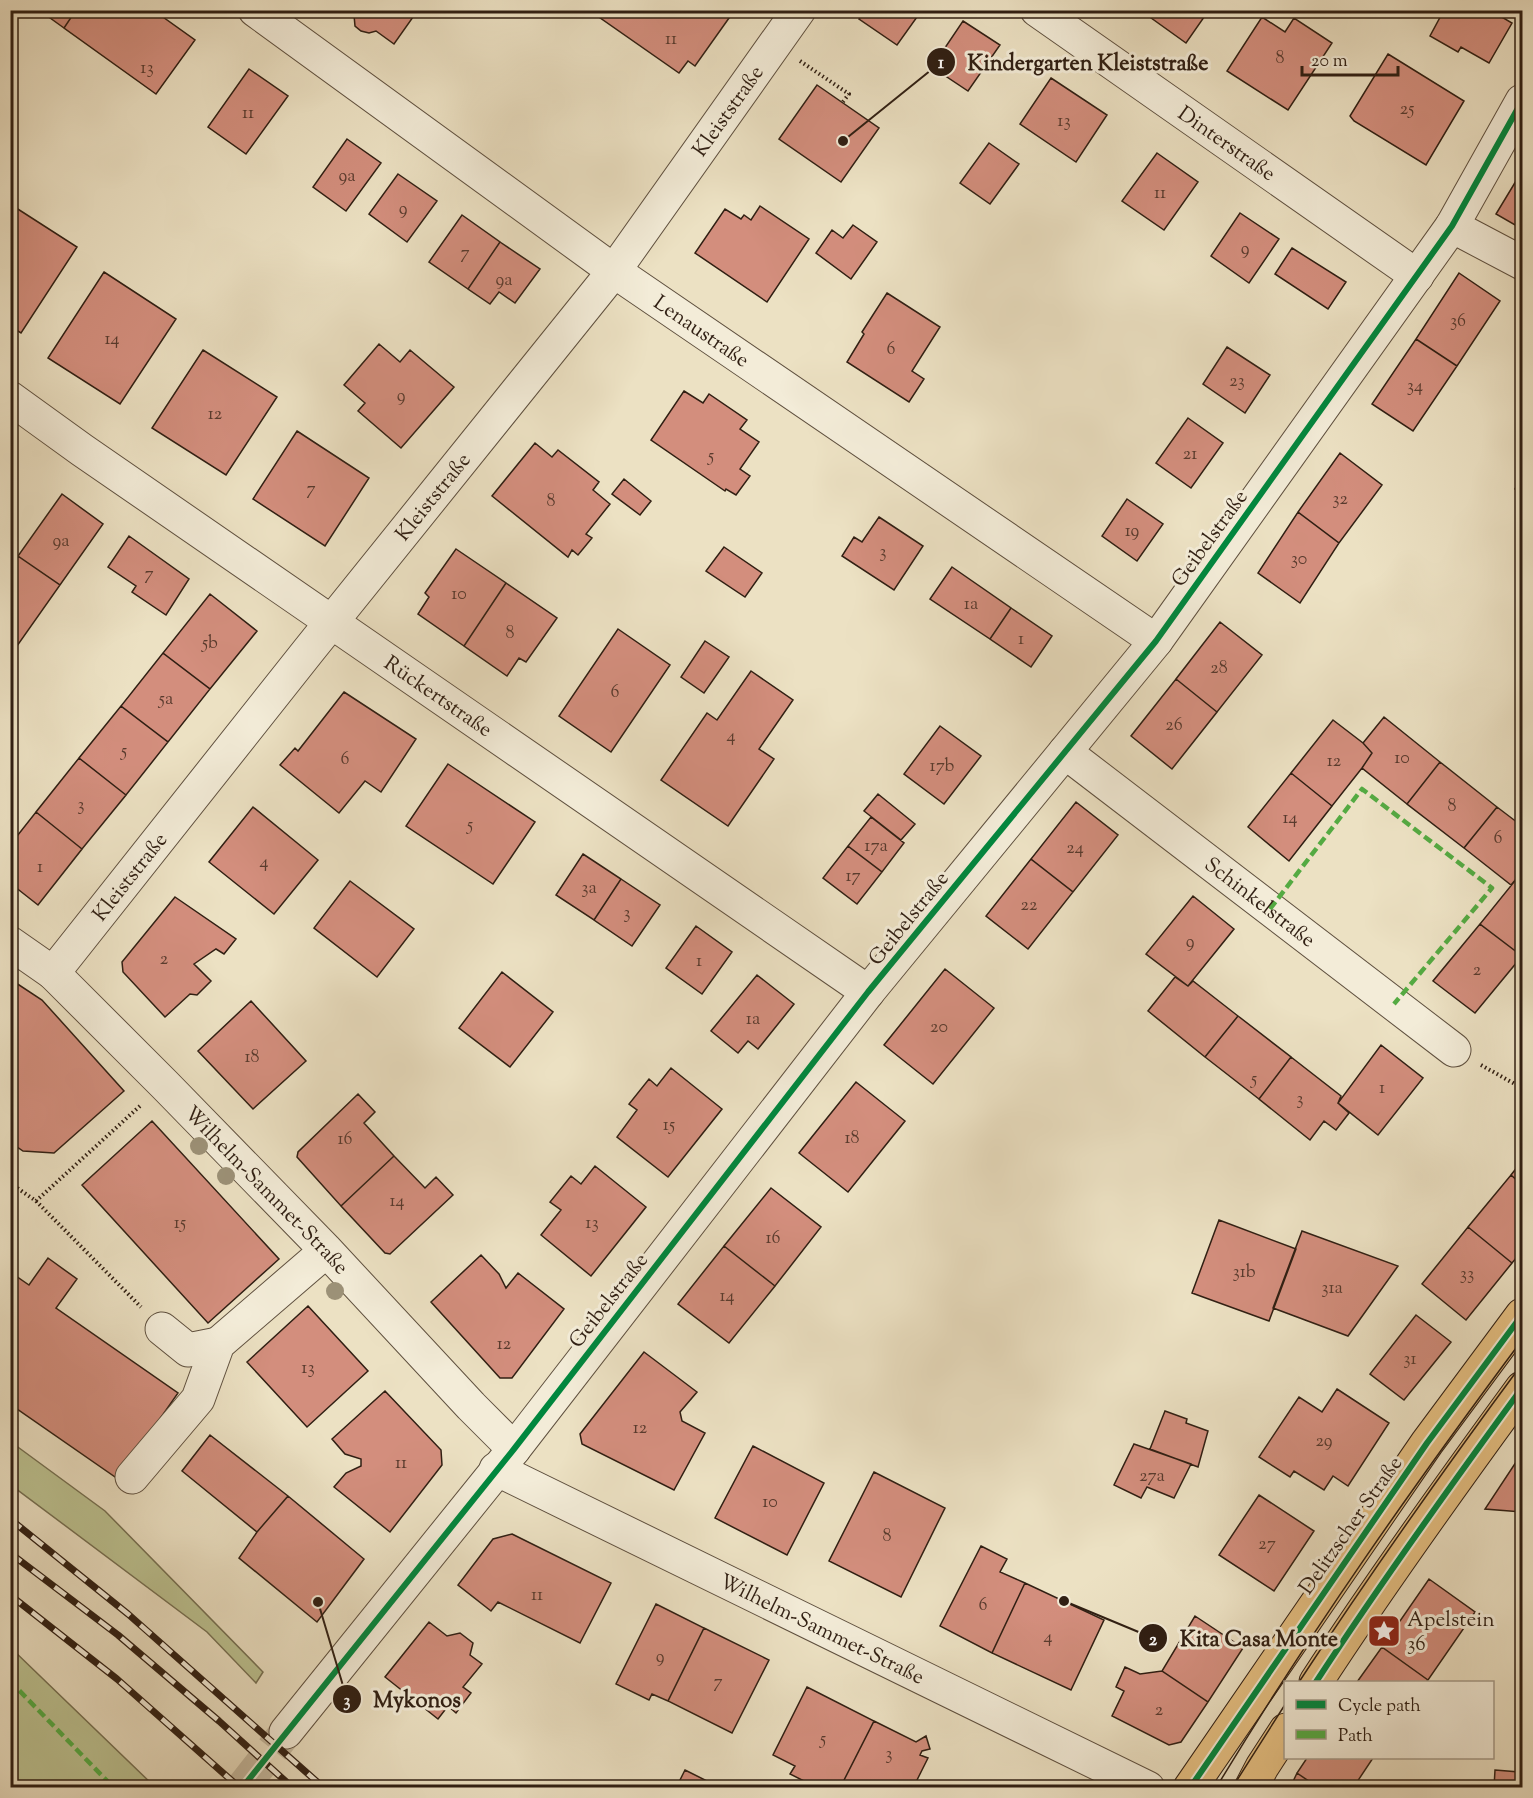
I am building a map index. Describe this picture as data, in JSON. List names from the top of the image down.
{
  "streets": {
    "main road": ["Delitzscher Straße"],
    "street": [
      "Kleiststraße",
      "Dinterstraße",
      "Lenaustraße",
      "Geibelstraße",
      "Rückertstraße",
      "Schinkelstraße",
      "Wilhelm-Sammet-Straße"
    ]
  },
  "crossings": [
    ["Kleiststraße", "Lenaustraße"],
    ["Kleiststraße", "Rückertstraße"],
    ["Kleiststraße", "Wilhelm-Sammet-Straße"],
    ["Dinterstraße", "Geibelstraße"],
    ["Lenaustraße", "Geibelstraße"],
    ["Geibelstraße", "Rückertstraße"],
    ["Geibelstraße", "Schinkelstraße"],
    ["Geibelstraße", "Wilhelm-Sammet-Straße"]
  ],
  "places": {
    "other": ["Kindergarten Kleiststraße", "Kita Casa Monte", "Mykonos"],
    "place": ["Apelstein 36"]
  },
  "house_numbers": [
    "11",
    "8",
    "13",
    "25",
    "11",
    "13",
    "9a",
    "11",
    "9",
    "9",
    "7",
    "9a",
    "36",
    "14",
    "6",
    "23",
    "34",
    "9",
    "12",
    "21",
    "5",
    "7",
    "32",
    "8",
    "19",
    "9a",
    "3",
    "30",
    "7",
    "10",
    "1a",
    "8",
    "1",
    "5b",
    "28",
    "6",
    "5a",
    "26",
    "4",
    "5",
    "10",
    "6",
    "12",
    "17b",
    "3",
    "8",
    "14",
    "5",
    "6",
    "17a",
    "24",
    "4",
    "1",
    "17",
    "3a",
    "22",
    "3",
    "9",
    "2",
    "1",
    "2",
    "1a",
    "20",
    "18",
    "5",
    "1",
    "3",
    "15",
    "18",
    "16",
    "14",
    "15",
    "13",
    "16",
    "31b",
    "33",
    "31a",
    "14",
    "12",
    "31",
    "13",
    "12",
    "29",
    "11",
    "27a",
    "10",
    "8",
    "27",
    "11",
    "6",
    "4",
    "9",
    "7",
    "2",
    "5",
    "3"
  ],
  "legend": ["Cycle path", "Path"],
  "scale_bar": "20 m"
}
